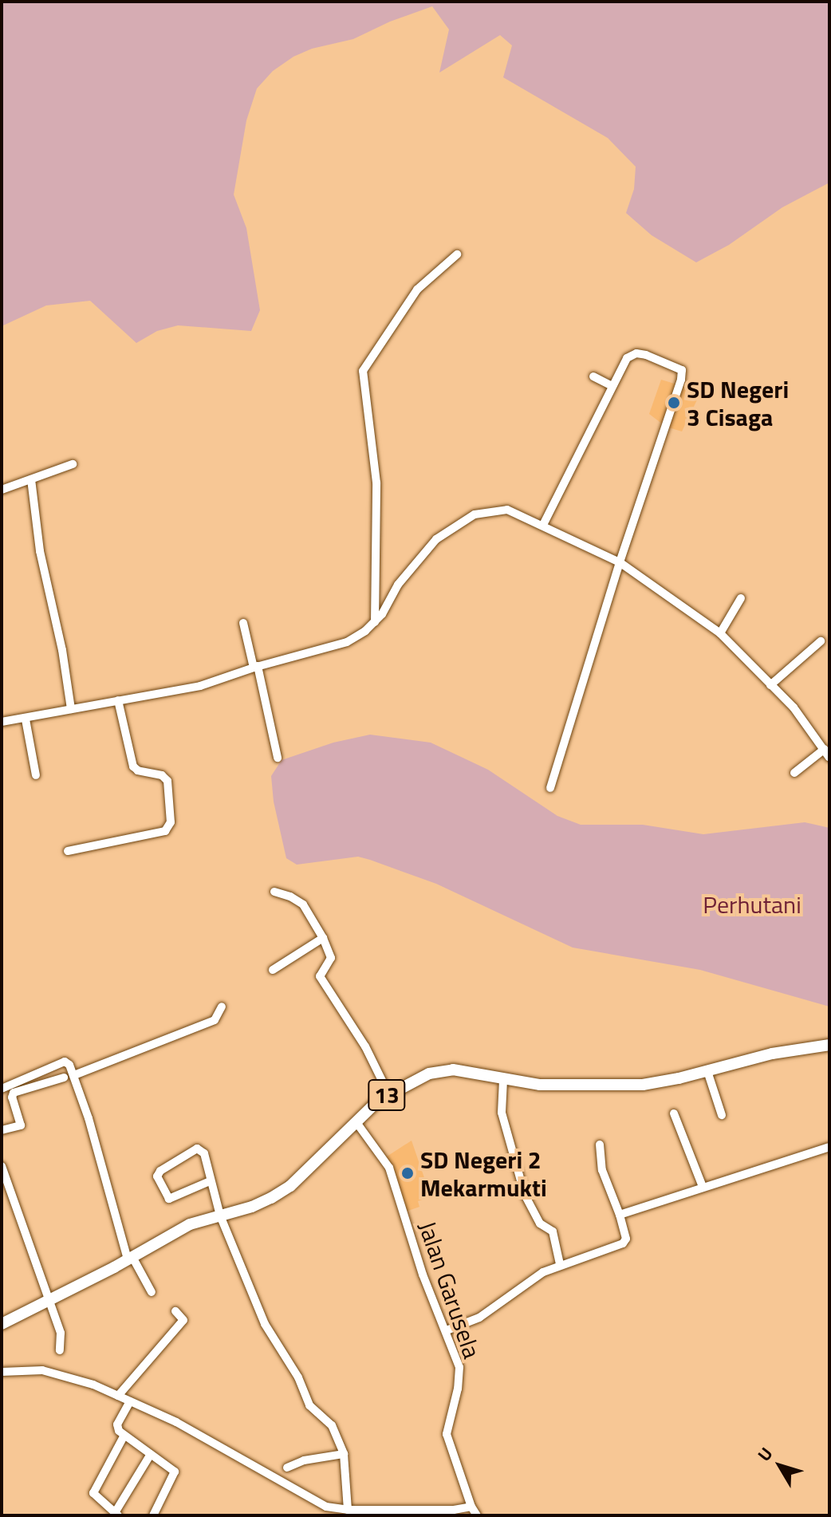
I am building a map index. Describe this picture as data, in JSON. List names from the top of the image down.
{
  "streets": {
    "highway": ["13"],
    "street": ["Jalan Garusela"]
  },
  "crossings": [
    ["13", "Jalan Garusela"]
  ],
  "parks": ["Perhutani"],
  "places": ["SD Negeri 3 Cisaga", "SD Negeri 2 Mekarmukti"],
  "north": "top left"
}
